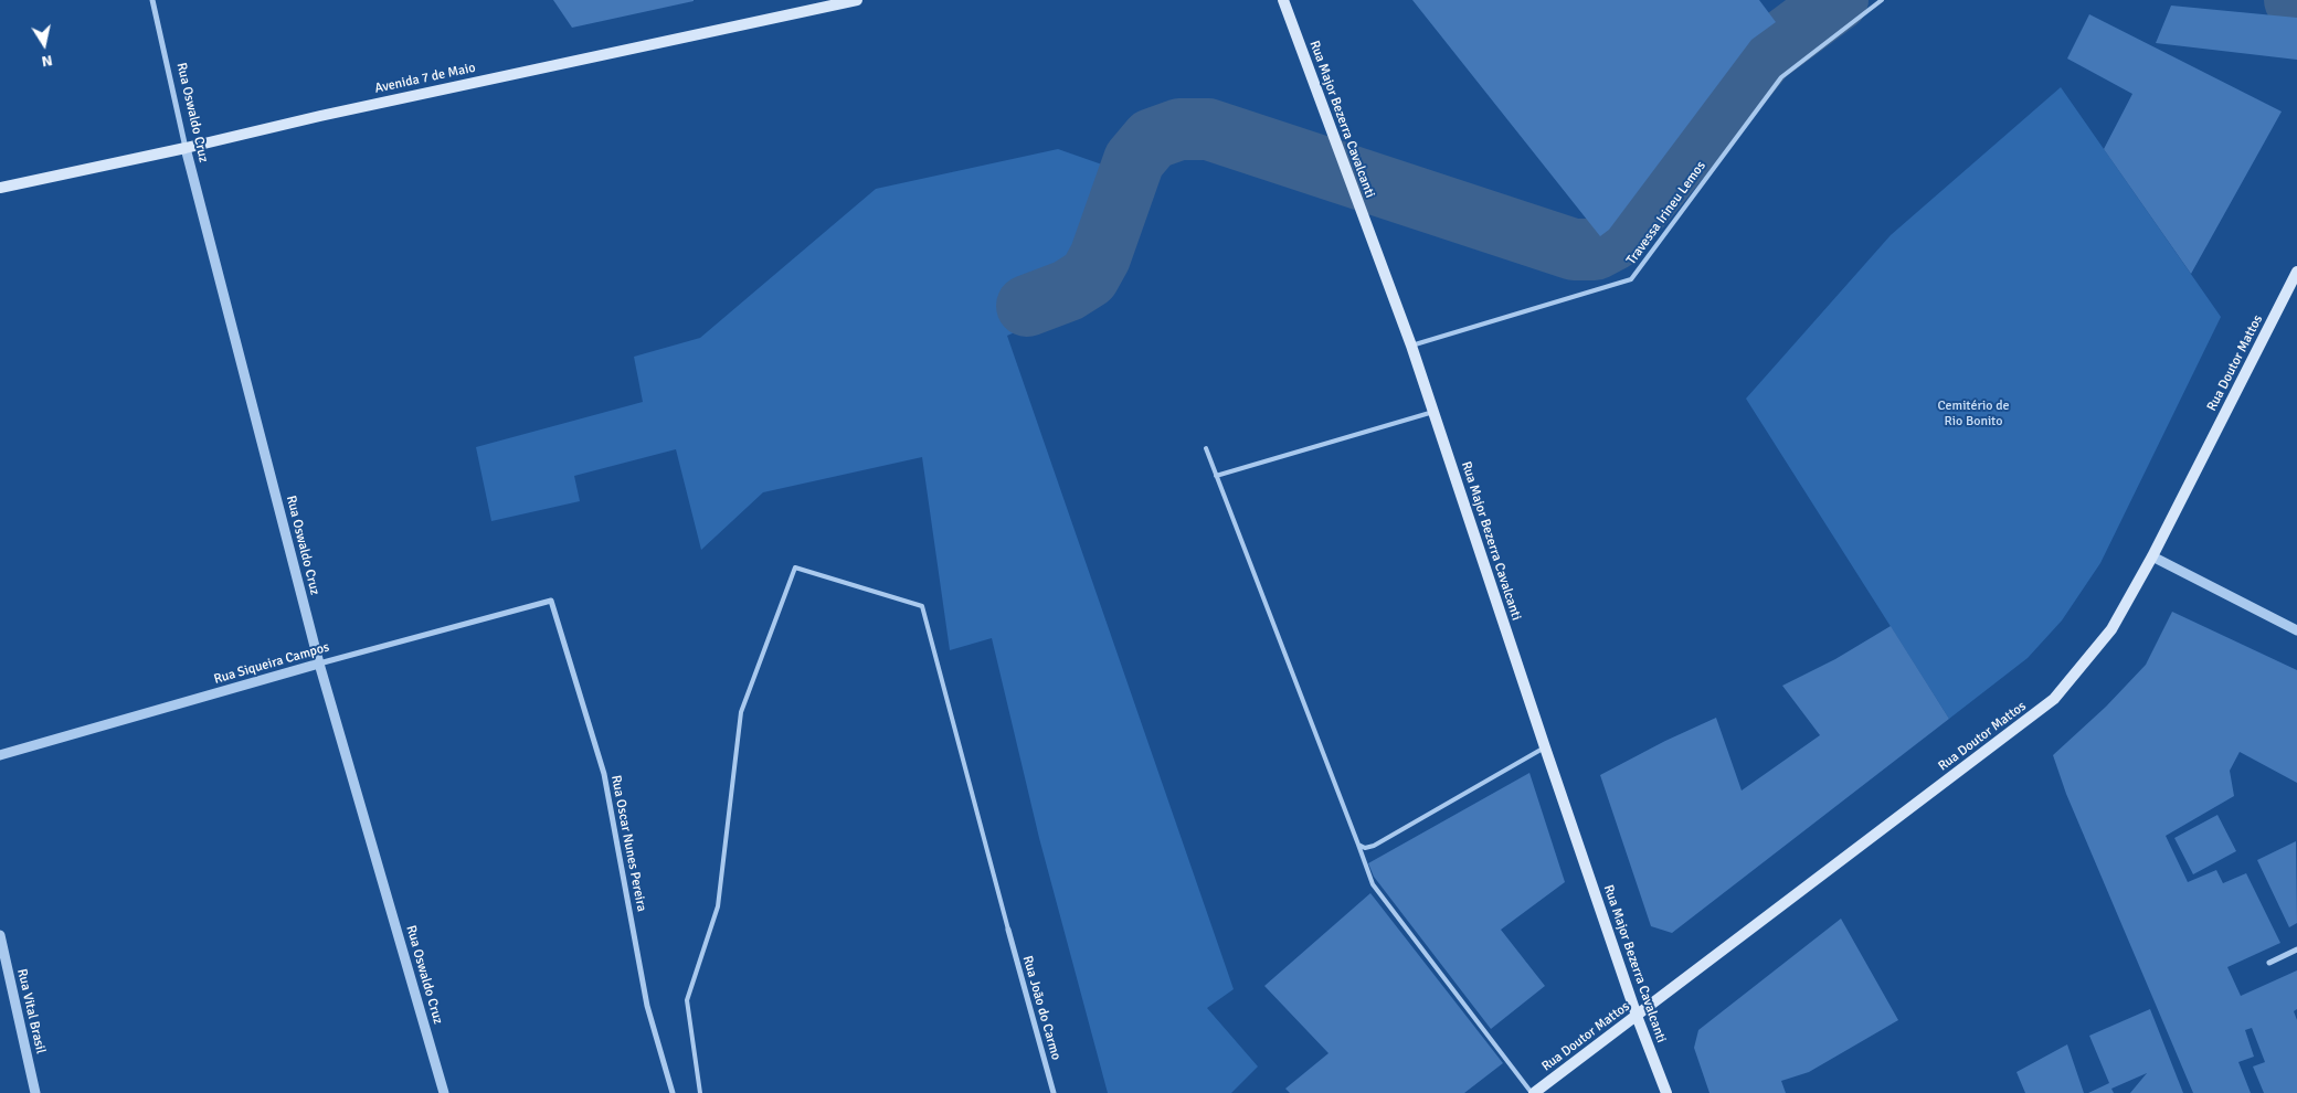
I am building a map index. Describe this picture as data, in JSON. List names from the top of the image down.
{
  "streets": {
    "main road": ["Avenida 7 de Maio", "Rua Major Bezerra Cavalcanti", "Rua Doutor Mattos"],
    "street": [
      "Rua Oswaldo Cruz",
      "Rua Siqueira Campos",
      "Rua Oscar Nunes Pereira",
      "Rua João do Carmo",
      "Rua Vital Brasil"
    ],
    "lane": ["Travessa Irineu Lemos"]
  },
  "crossings": [
    ["Avenida 7 de Maio", "Rua Oswaldo Cruz"],
    ["Rua Oswaldo Cruz", "Rua Siqueira Campos"],
    ["Rua Major Bezerra Cavalcanti", "Travessa Irineu Lemos"],
    ["Rua Major Bezerra Cavalcanti", "Rua Doutor Mattos"],
    ["Rua Siqueira Campos", "Rua Oscar Nunes Pereira"]
  ],
  "parks": ["Cemitério de Rio Bonito"],
  "north": "bottom"
}
